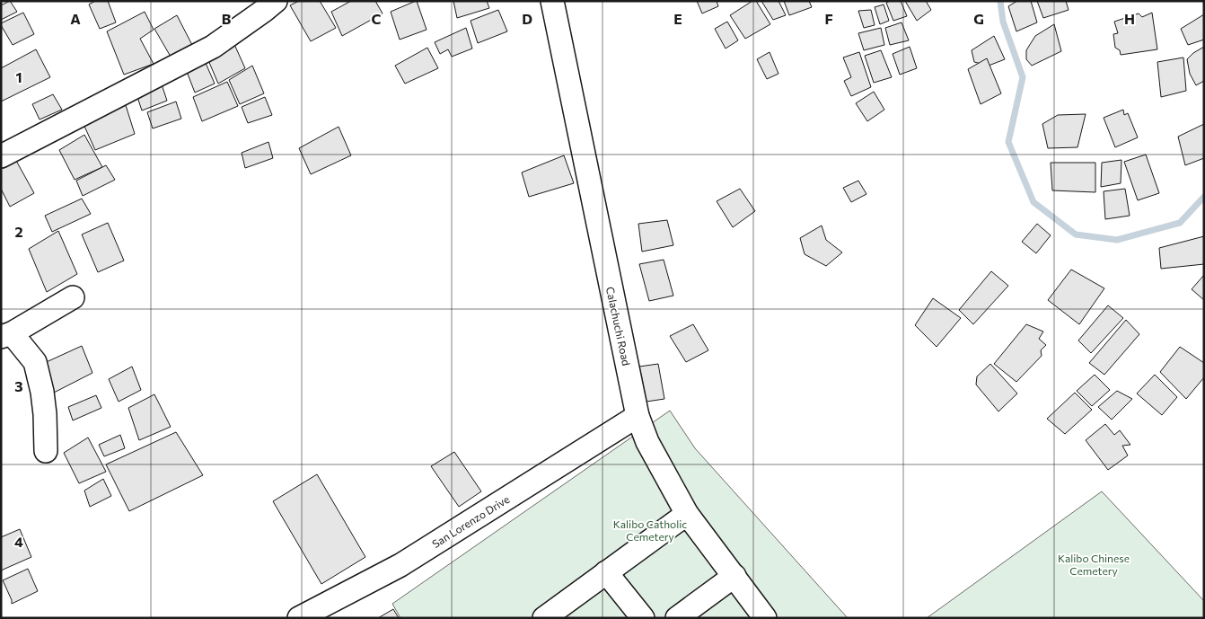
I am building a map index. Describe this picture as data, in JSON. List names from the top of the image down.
{
  "streets": {
    "street": ["Calachuchi Road", "San Lorenzo Drive"]
  },
  "crossings": [
    ["Calachuchi Road", "San Lorenzo Drive"]
  ],
  "parks": ["Kalibo Catholic Cemetery", "Kalibo Chinese Cemetery"],
  "grid": {
    "columns": [
      "A",
      "B",
      "C",
      "D",
      "E",
      "F",
      "G",
      "H"
    ],
    "rows": [
      "1",
      "2",
      "3",
      "4"
    ]
  }
}
